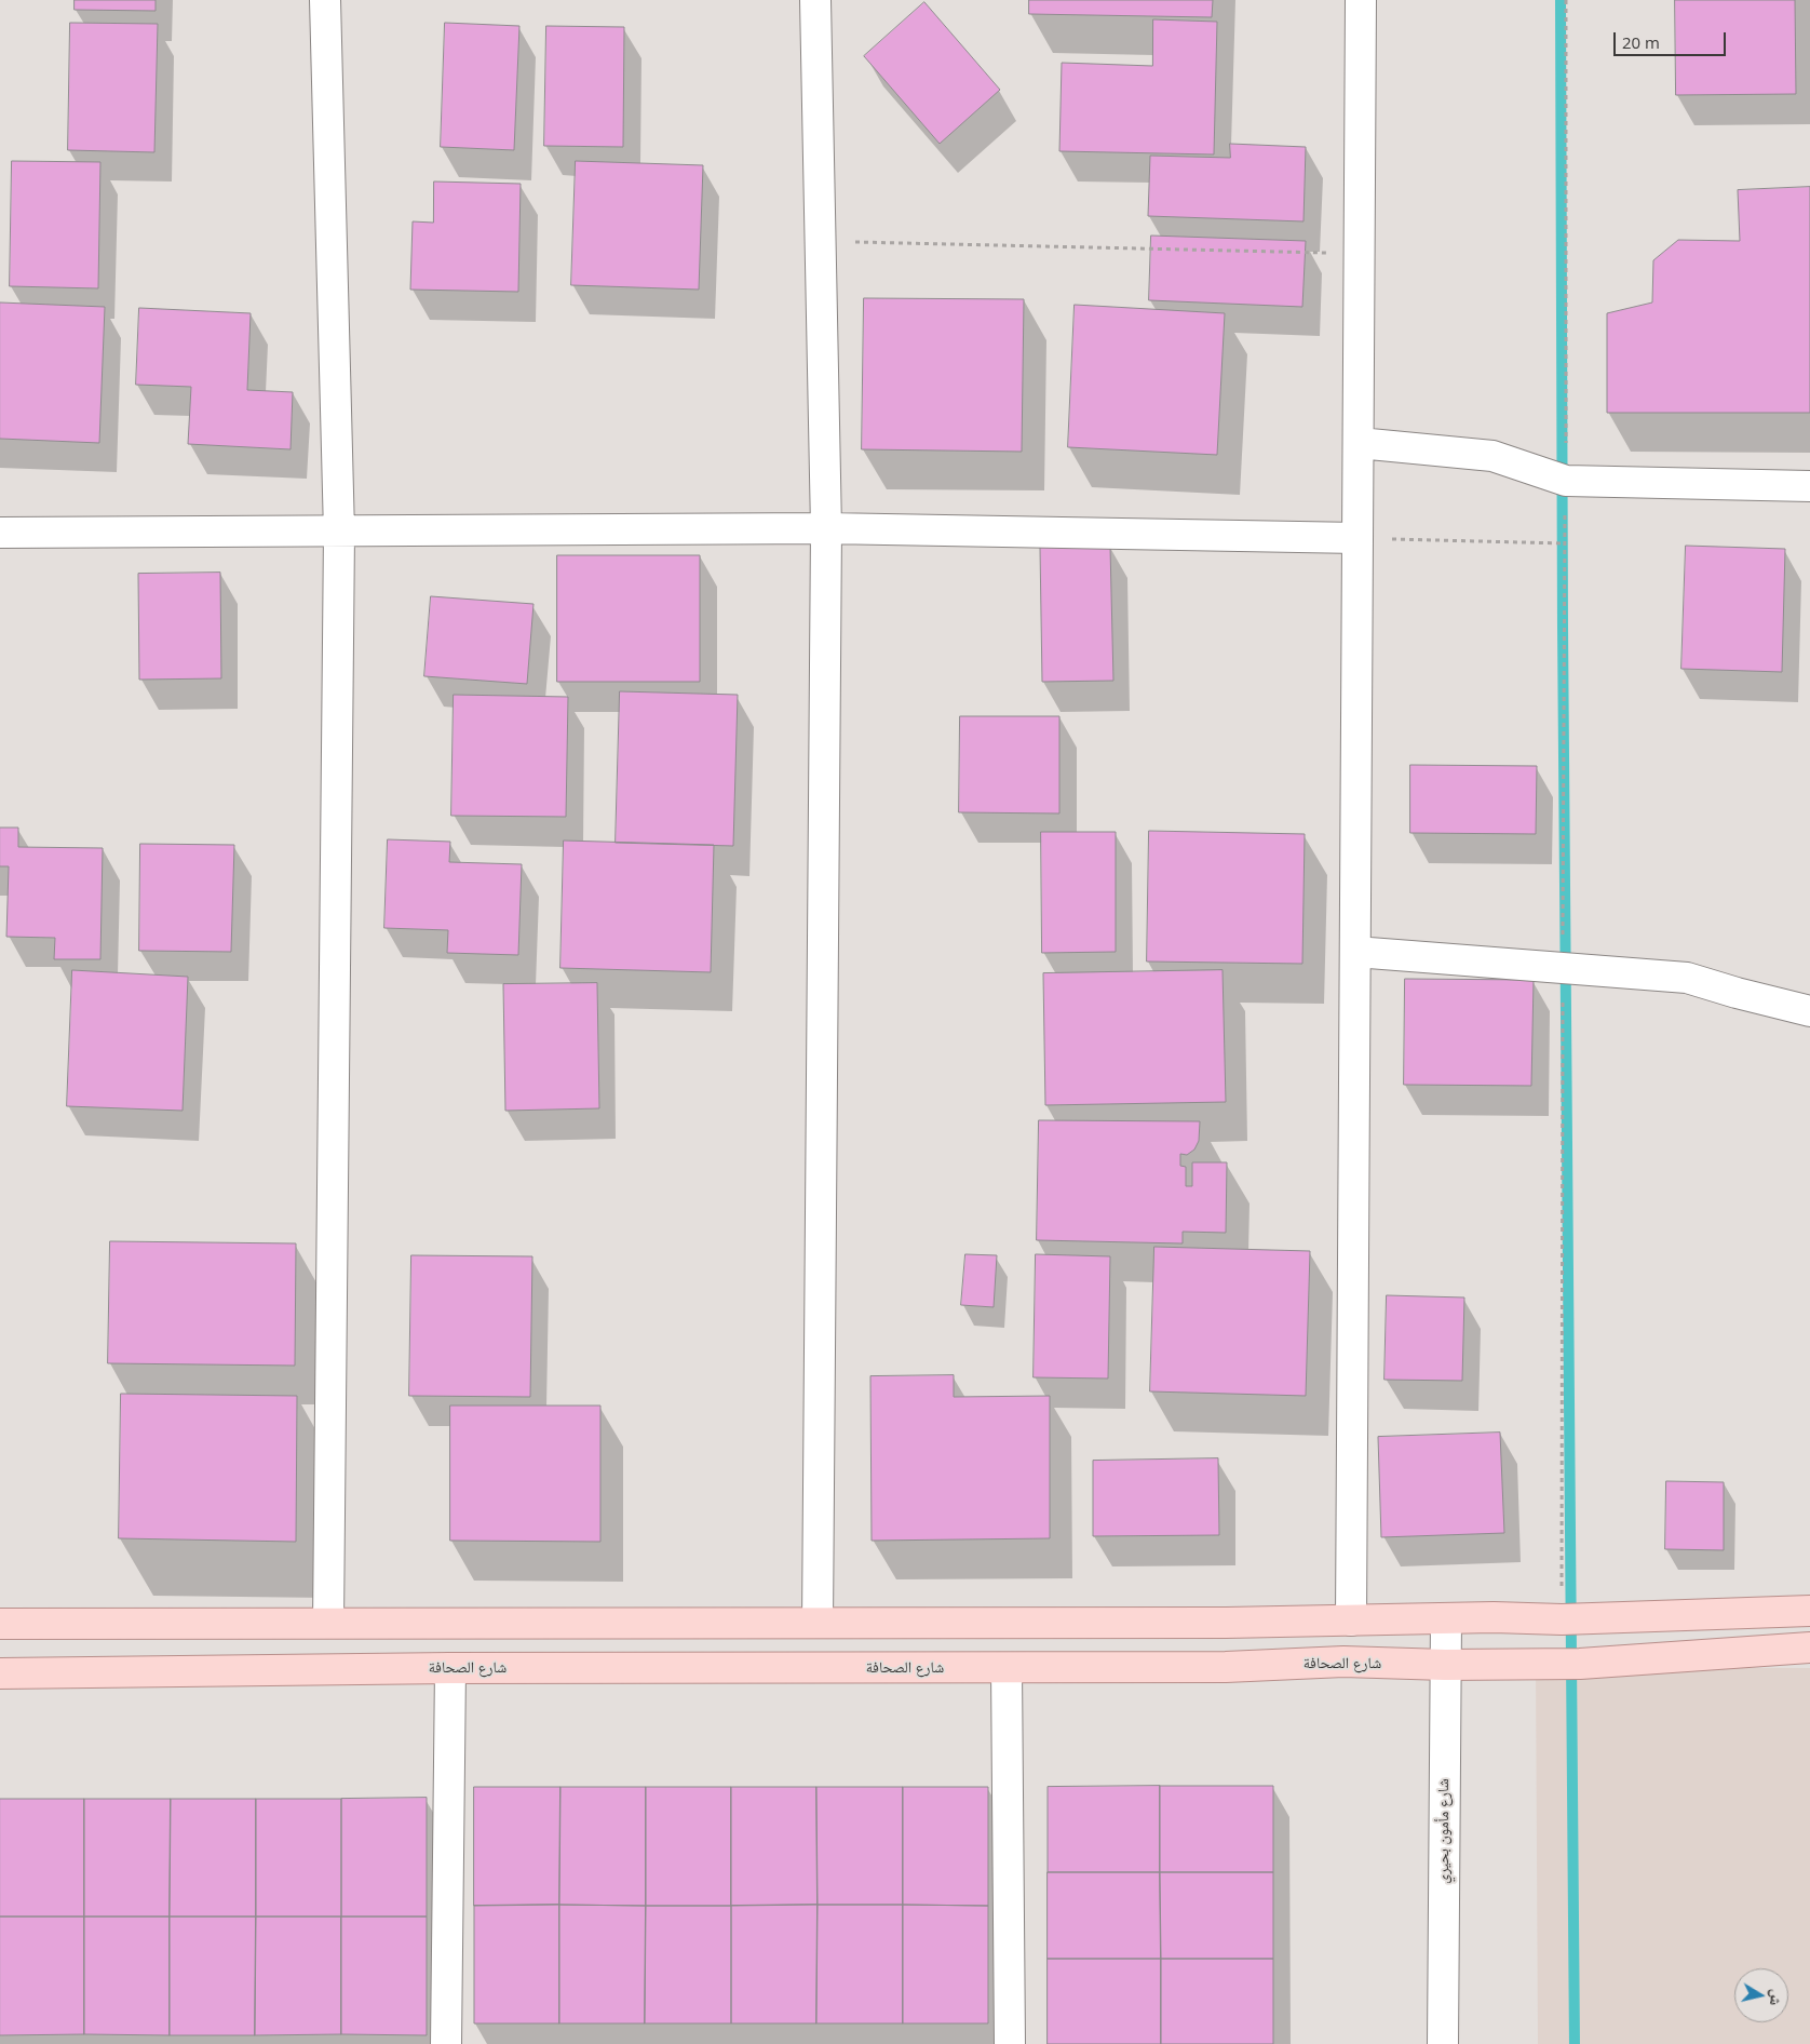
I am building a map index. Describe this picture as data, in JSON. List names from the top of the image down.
{
  "streets": {
    "main road": ["شارع الصحافة"],
    "street": ["شارع مأمون بحيري"]
  },
  "crossings": [
    ["شارع الصحافة", "شارع مأمون بحيري"]
  ],
  "scale_bar": "20 m",
  "north": "right"
}
